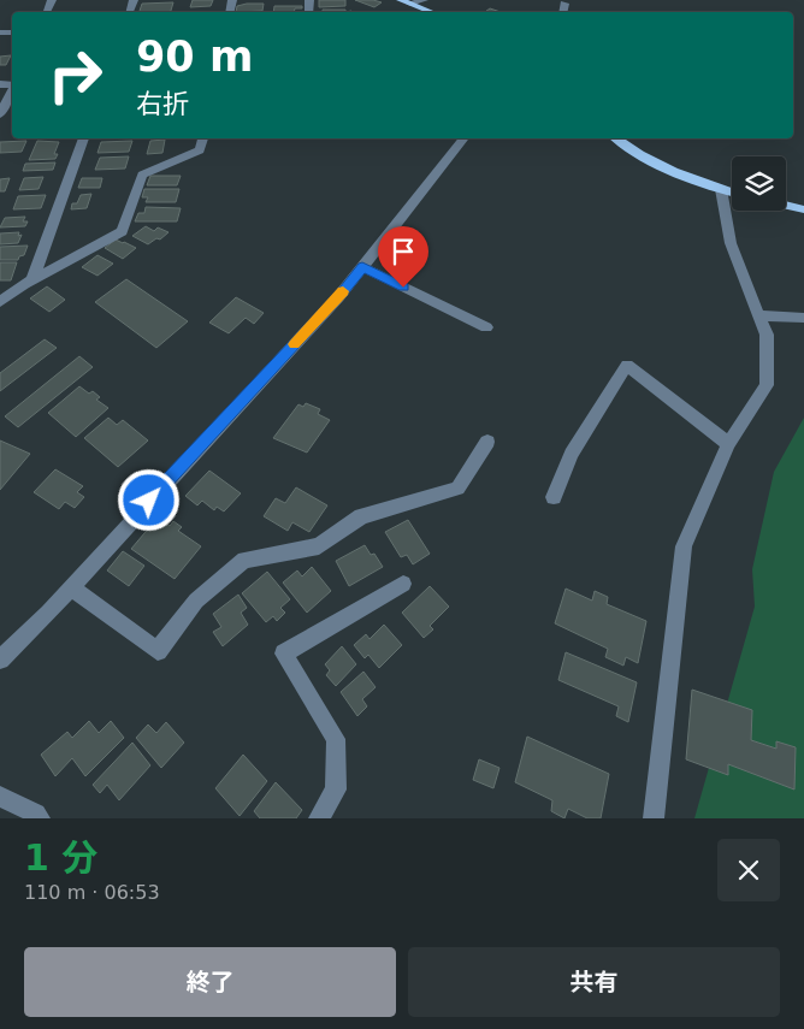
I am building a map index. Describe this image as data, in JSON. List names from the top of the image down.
{
  "page": {
    "turn": ["90 m", "右折"],
    "heading": ["1 分", "110 m · 06:53"],
    "buttons": ["終了", "共有"]
  }
}
